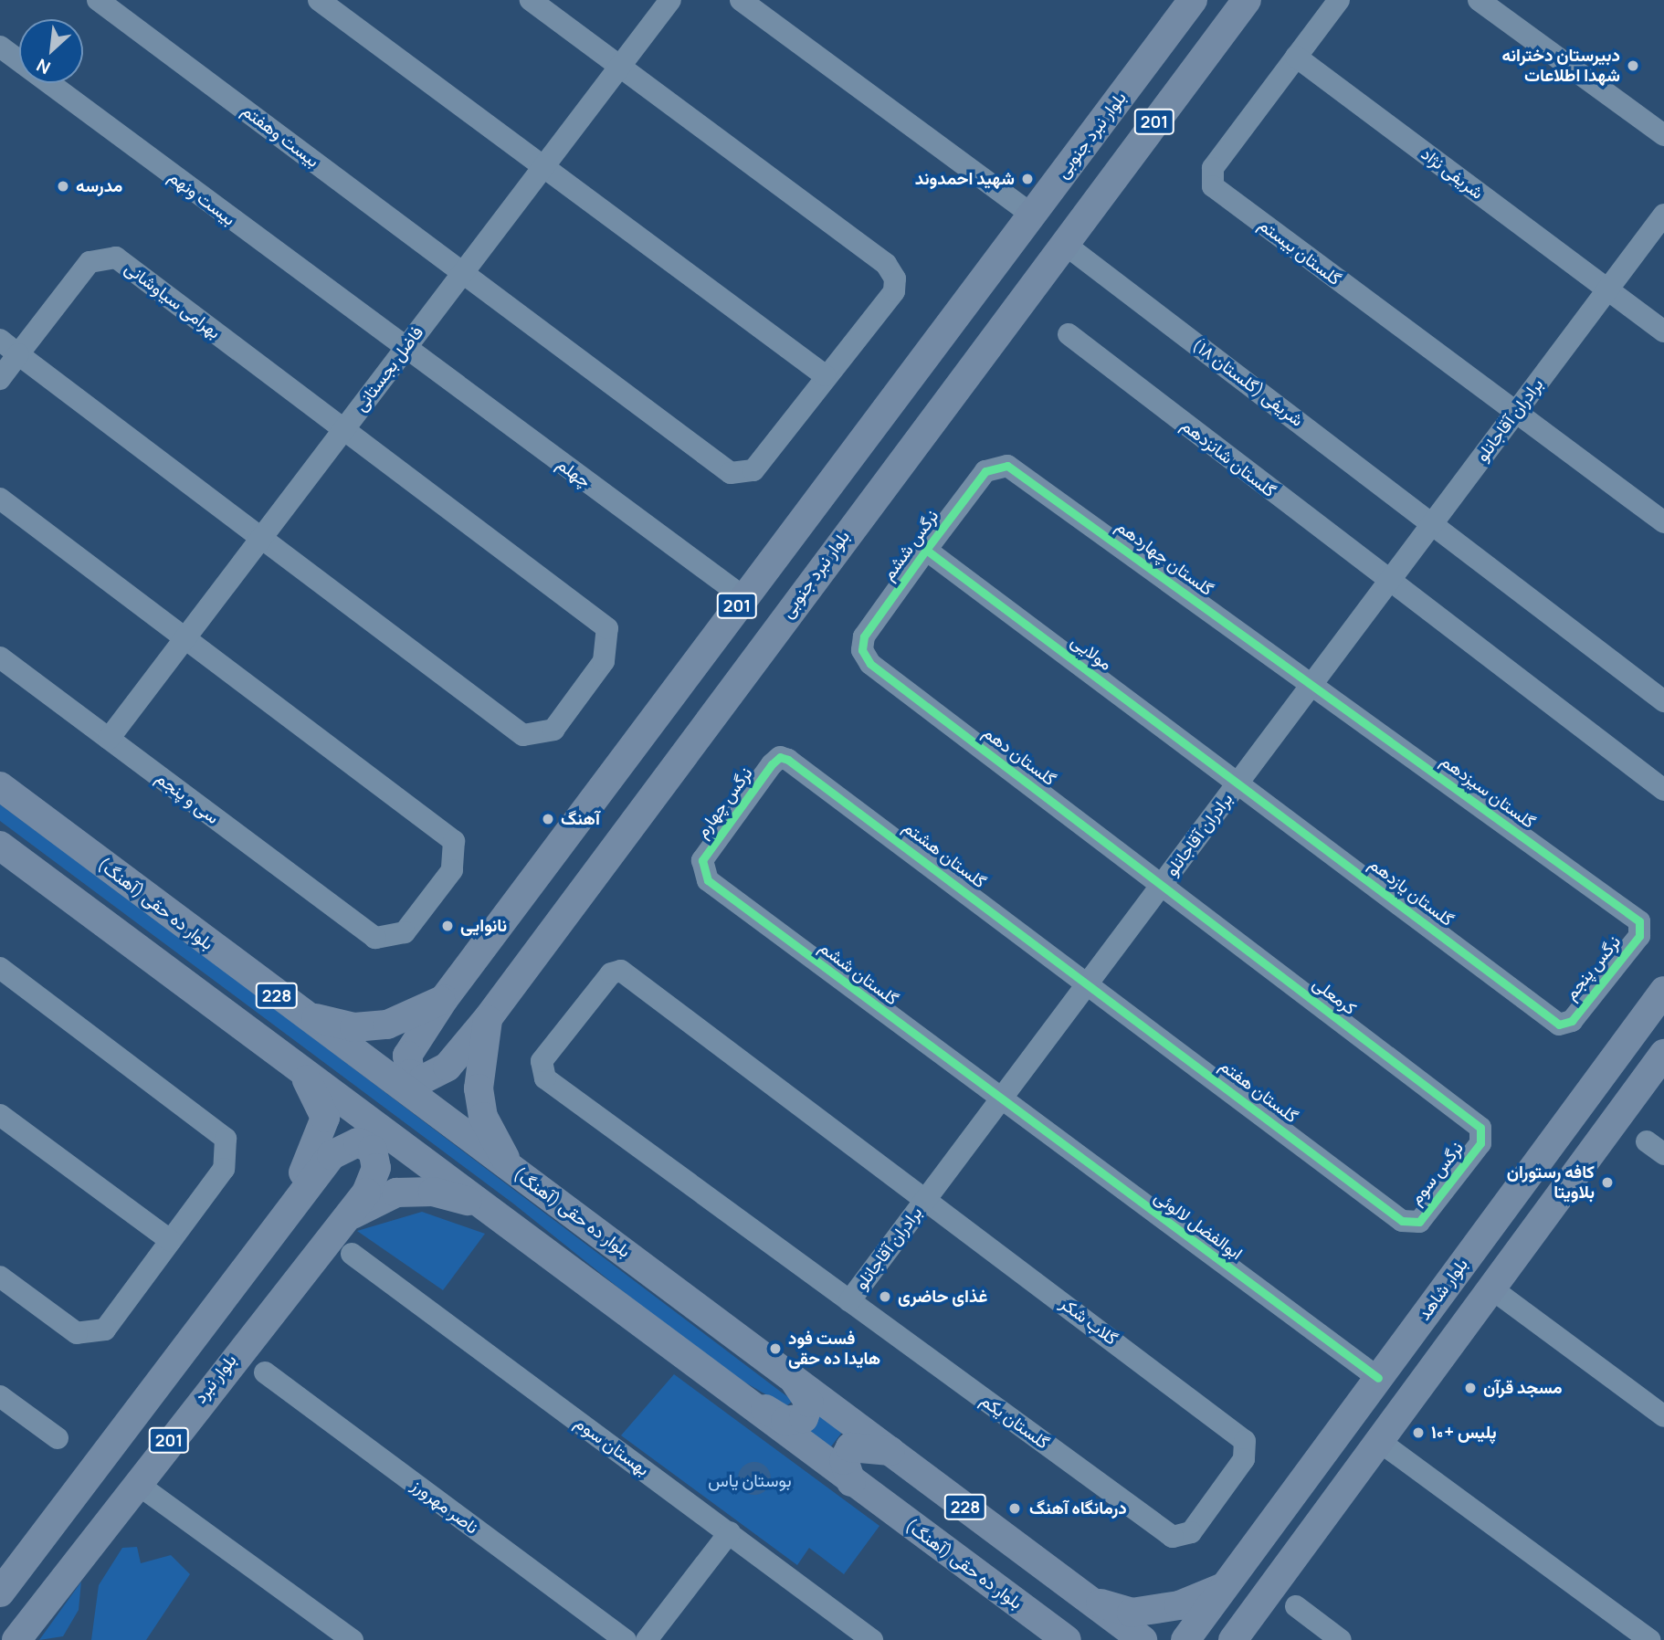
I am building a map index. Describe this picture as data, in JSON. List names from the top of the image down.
{
  "streets": {
    "main road": [
      "201",
      "بلوار نبرد جنوبی",
      "بلوار ده حقی (آهنگ)",
      "228",
      "بلوار شاهد",
      "بلوار نبرد"
    ],
    "street": [
      "بیست وهفتم",
      "شریفی نژاد",
      "بیست ونهم",
      "گلستان بیستم",
      "بهرامی سیاوشانی",
      "فاضل بجستانی",
      "شریفی (گلستان ۱۸)",
      "برادران آقاجانلو",
      "گلستان شانزدهم",
      "چهلم",
      "نرگس ششم",
      "گلستان چهاردهم",
      "مولایی",
      "گلستان دهم",
      "گلستان سیزدهم",
      "سی و پنجم",
      "نرگس چهارم",
      "گلستان هشتم",
      "گلستان یازدهم",
      "نرگس پنجم",
      "گلستان ششم",
      "کرمعلی",
      "گلستان هفتم",
      "نرگس سوم",
      "ابوالفضل لالوئی",
      "گلاب شکر",
      "گلستان یکم",
      "بهستان سوم",
      "ناصر مهرورز"
    ]
  },
  "crossings": [
    ["201", "بلوار نبرد جنوبی"],
    ["201", "بلوار نبرد"],
    ["بلوار نبرد جنوبی", "شریفی (گلستان ۱۸)"],
    ["بلوار نبرد جنوبی", "چهلم"],
    ["بلوار نبرد جنوبی", "بلوار ده حقی (آهنگ)"],
    ["بیست وهفتم", "فاضل بجستانی"],
    ["شریفی نژاد", "گلستان بیستم"],
    ["شریفی نژاد", "برادران آقاجانلو"],
    ["بیست ونهم", "فاضل بجستانی"],
    ["بیست ونهم", "چهلم"],
    ["گلستان بیستم", "برادران آقاجانلو"],
    ["بهرامی سیاوشانی", "فاضل بجستانی"],
    ["فاضل بجستانی", "چهلم"],
    ["فاضل بجستانی", "سی و پنجم"],
    ["شریفی (گلستان ۱۸)", "برادران آقاجانلو"],
    ["برادران آقاجانلو", "گلستان شانزدهم"],
    ["برادران آقاجانلو", "گلستان چهاردهم"],
    ["برادران آقاجانلو", "مولایی"],
    ["برادران آقاجانلو", "گلستان دهم"],
    ["برادران آقاجانلو", "گلستان سیزدهم"],
    ["برادران آقاجانلو", "گلستان هشتم"],
    ["برادران آقاجانلو", "گلستان یازدهم"],
    ["برادران آقاجانلو", "گلستان ششم"],
    ["برادران آقاجانلو", "کرمعلی"],
    ["برادران آقاجانلو", "گلستان هفتم"],
    ["برادران آقاجانلو", "ابوالفضل لالوئی"],
    ["برادران آقاجانلو", "گلاب شکر"],
    ["برادران آقاجانلو", "گلستان یکم"],
    ["نرگس ششم", "گلستان چهاردهم"],
    ["نرگس ششم", "مولایی"],
    ["نرگس ششم", "گلستان دهم"],
    ["گلستان چهاردهم", "گلستان سیزدهم"],
    ["مولایی", "گلستان یازدهم"],
    ["گلستان دهم", "کرمعلی"],
    ["گلستان سیزدهم", "نرگس پنجم"],
    ["نرگس چهارم", "گلستان هشتم"],
    ["نرگس چهارم", "گلستان ششم"],
    ["گلستان هشتم", "گلستان هفتم"],
    ["گلستان یازدهم", "نرگس پنجم"],
    ["گلستان ششم", "ابوالفضل لالوئی"],
    ["کرمعلی", "نرگس سوم"],
    ["گلستان هفتم", "نرگس سوم"],
    ["ابوالفضل لالوئی", "بلوار شاهد"],
    ["گلاب شکر", "گلستان یکم"]
  ],
  "parks": ["بوستان یاس"],
  "places": [
    "دبیرستان دخترانه شهدا اطلاعات",
    "شهید احمدوند",
    "مدرسه",
    "آهنگ",
    "نانوایی",
    "کافه رستوران بلاویتا",
    "غذای حاضری",
    "فست فود هایدا ده حقی",
    "مسجد قرآن",
    "پلیس +۱۰",
    "درمانگاه آهنگ"
  ],
  "north": "bottom left"
}
